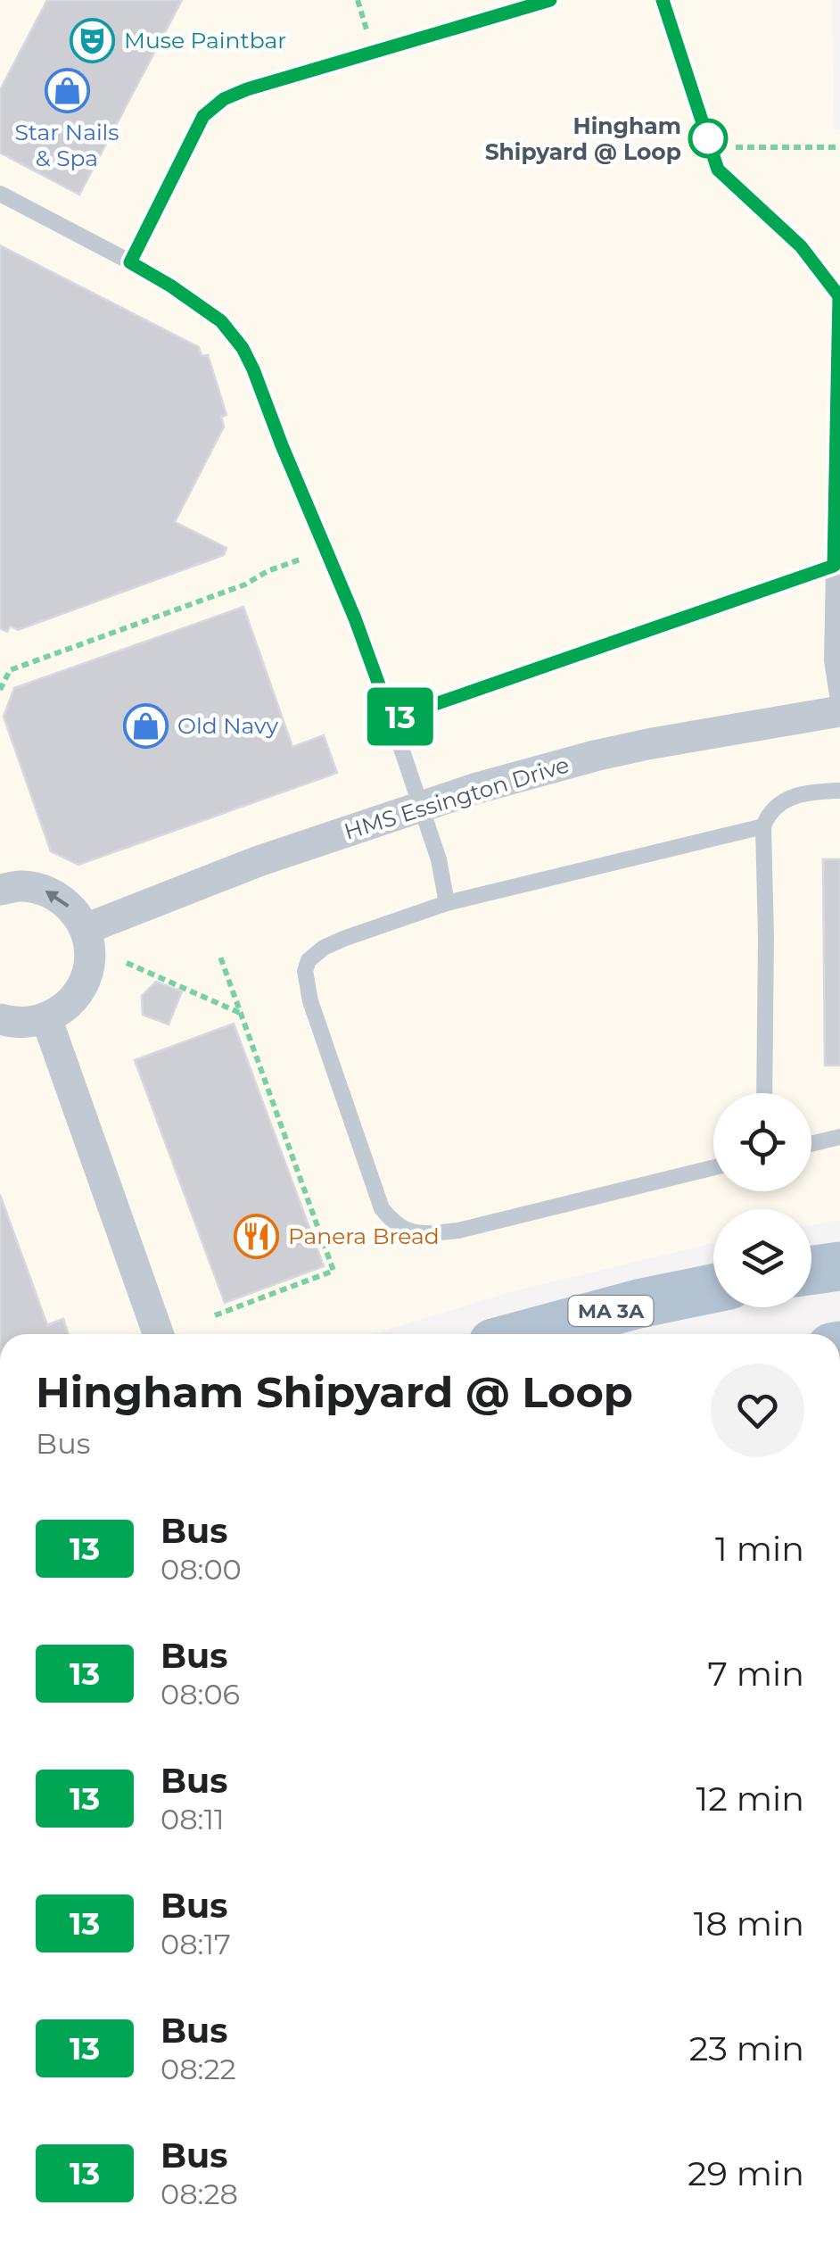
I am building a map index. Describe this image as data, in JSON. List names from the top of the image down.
{
  "streets": {
    "main road": ["MA 3A"],
    "street": ["HMS Essington Drive"]
  },
  "places": {
    "theatre": ["Muse Paintbar"],
    "shop": ["Star Nails & Spa", "Old Navy"],
    "other": ["Hingham Shipyard @ Loop"],
    "restaurant": ["Panera Bread"]
  },
  "lines": ["bus line 13"],
  "page": {
    "on_map": "13",
    "heading": ["Hingham Shipyard @ Loop", "Bus"],
    "list": [
      {
        "mark": "13",
        "name": "Bus",
        "note": "08:00",
        "value": "1 min"
      },
      {
        "mark": "13",
        "name": "Bus",
        "note": "08:06",
        "value": "7 min"
      },
      {
        "mark": "13",
        "name": "Bus",
        "note": "08:11",
        "value": "12 min"
      },
      {
        "mark": "13",
        "name": "Bus",
        "note": "08:17",
        "value": "18 min"
      },
      {
        "mark": "13",
        "name": "Bus",
        "note": "08:22",
        "value": "23 min"
      },
      {
        "mark": "13",
        "name": "Bus",
        "note": "08:28",
        "value": "29 min"
      }
    ]
  }
}
